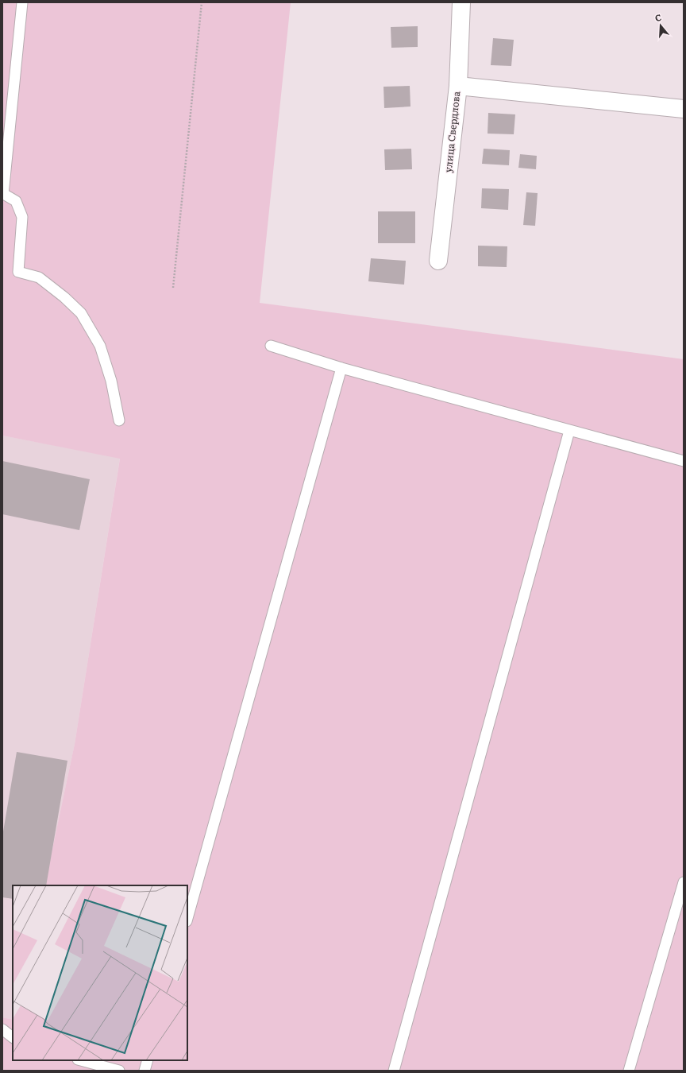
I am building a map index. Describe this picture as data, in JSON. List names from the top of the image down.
{
  "streets": {
    "street": ["улица Свердлова"]
  },
  "north": "top"
}
